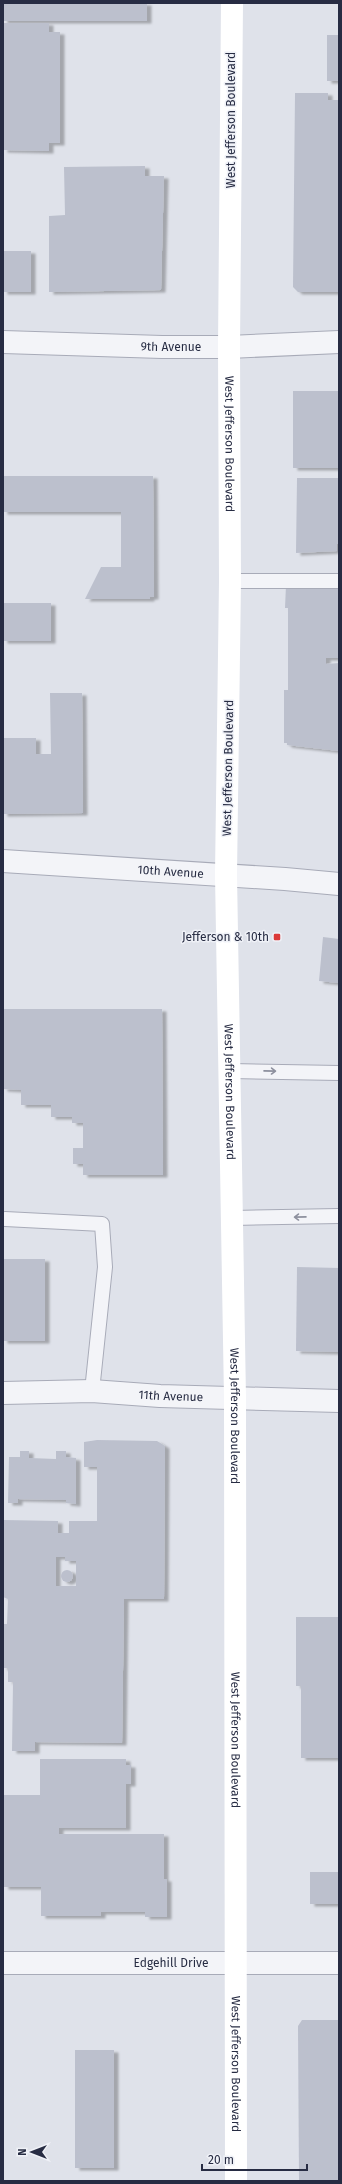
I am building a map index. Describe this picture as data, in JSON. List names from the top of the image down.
{
  "streets": {
    "main road": ["West Jefferson Boulevard"],
    "street": [
      "9th Avenue",
      "10th Avenue",
      "11th Avenue",
      "Edgehill Drive"
    ]
  },
  "crossings": [
    ["West Jefferson Boulevard", "9th Avenue"],
    ["West Jefferson Boulevard", "10th Avenue"],
    ["West Jefferson Boulevard", "11th Avenue"],
    ["West Jefferson Boulevard", "Edgehill Drive"]
  ],
  "places": {
    "transit": ["Jefferson & 10th"]
  },
  "scale_bar": "20 m",
  "north": "left"
}
